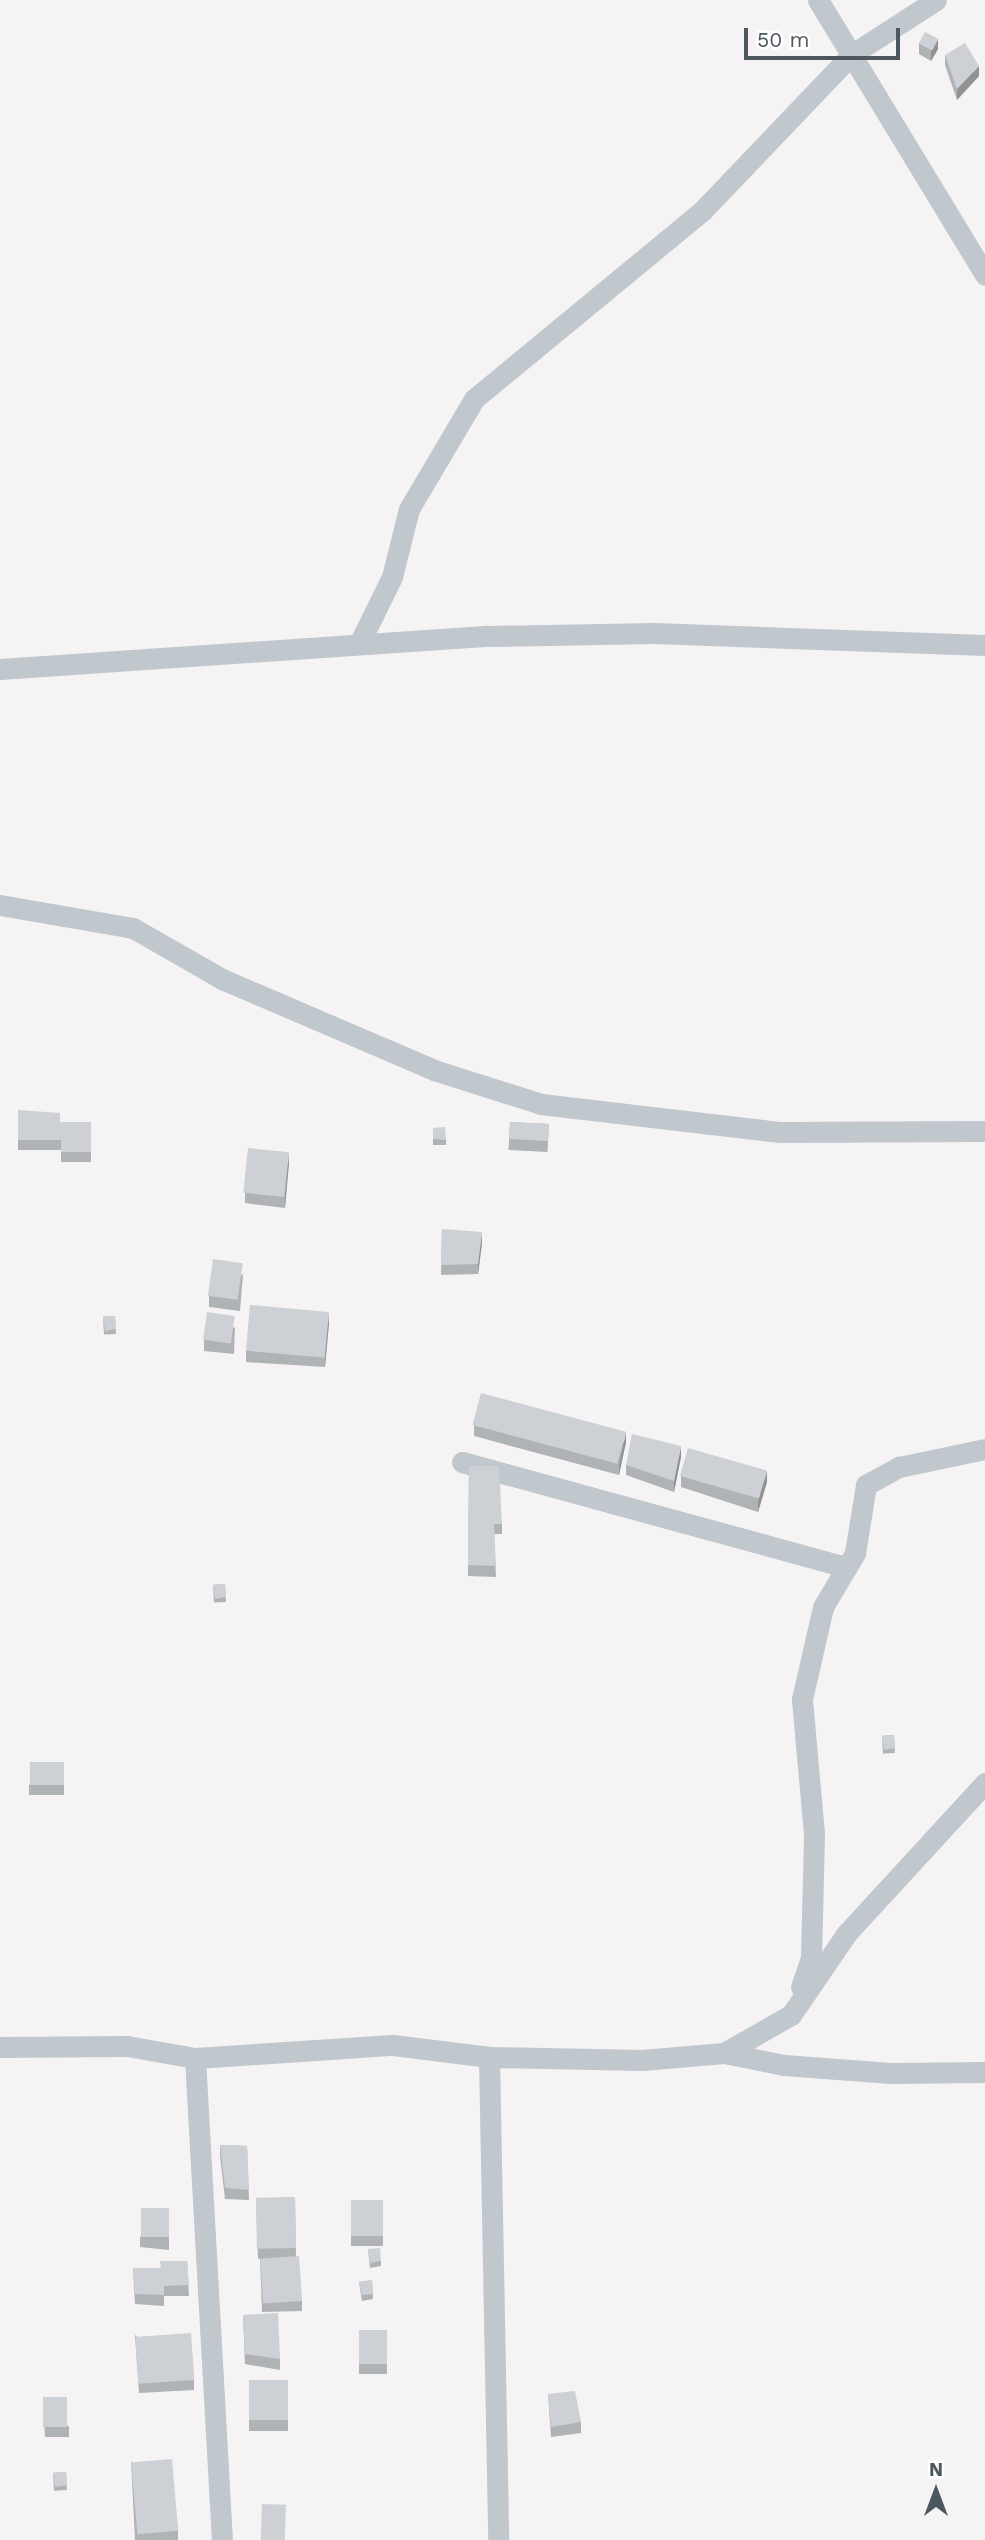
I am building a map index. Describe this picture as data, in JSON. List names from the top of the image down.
{
  "scale_bar": "50 m",
  "north": "top"
}
